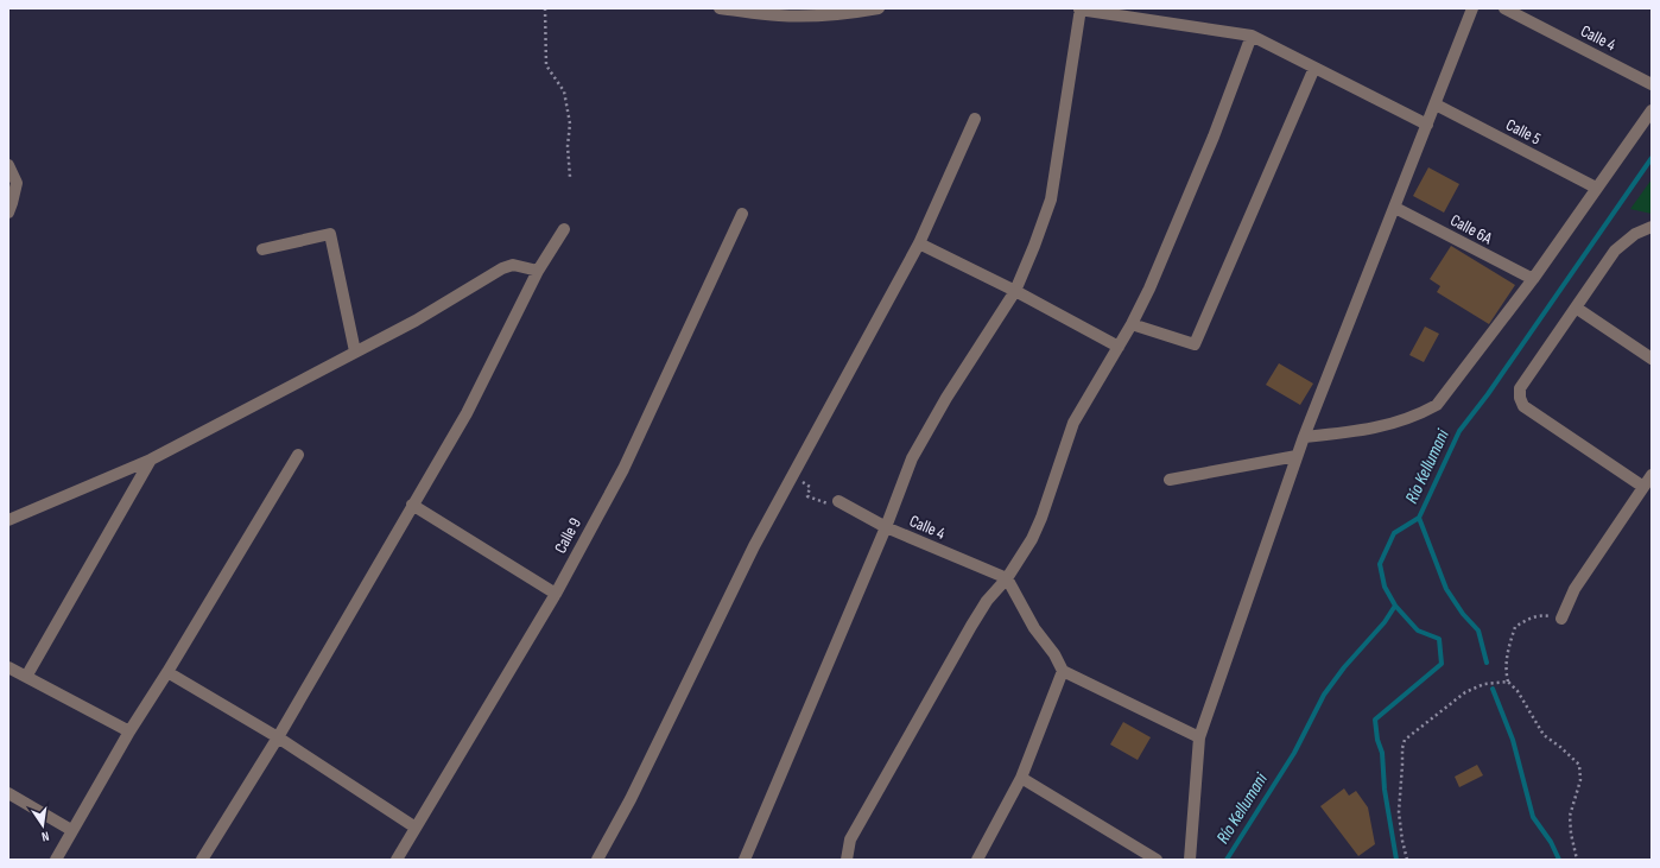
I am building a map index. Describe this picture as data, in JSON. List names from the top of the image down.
{
  "streets": {
    "street": [
      "Calle 4",
      "Calle 5",
      "Calle 6A",
      "Calle 9"
    ]
  },
  "water": ["Río Kellumani"],
  "north": "bottom"
}
